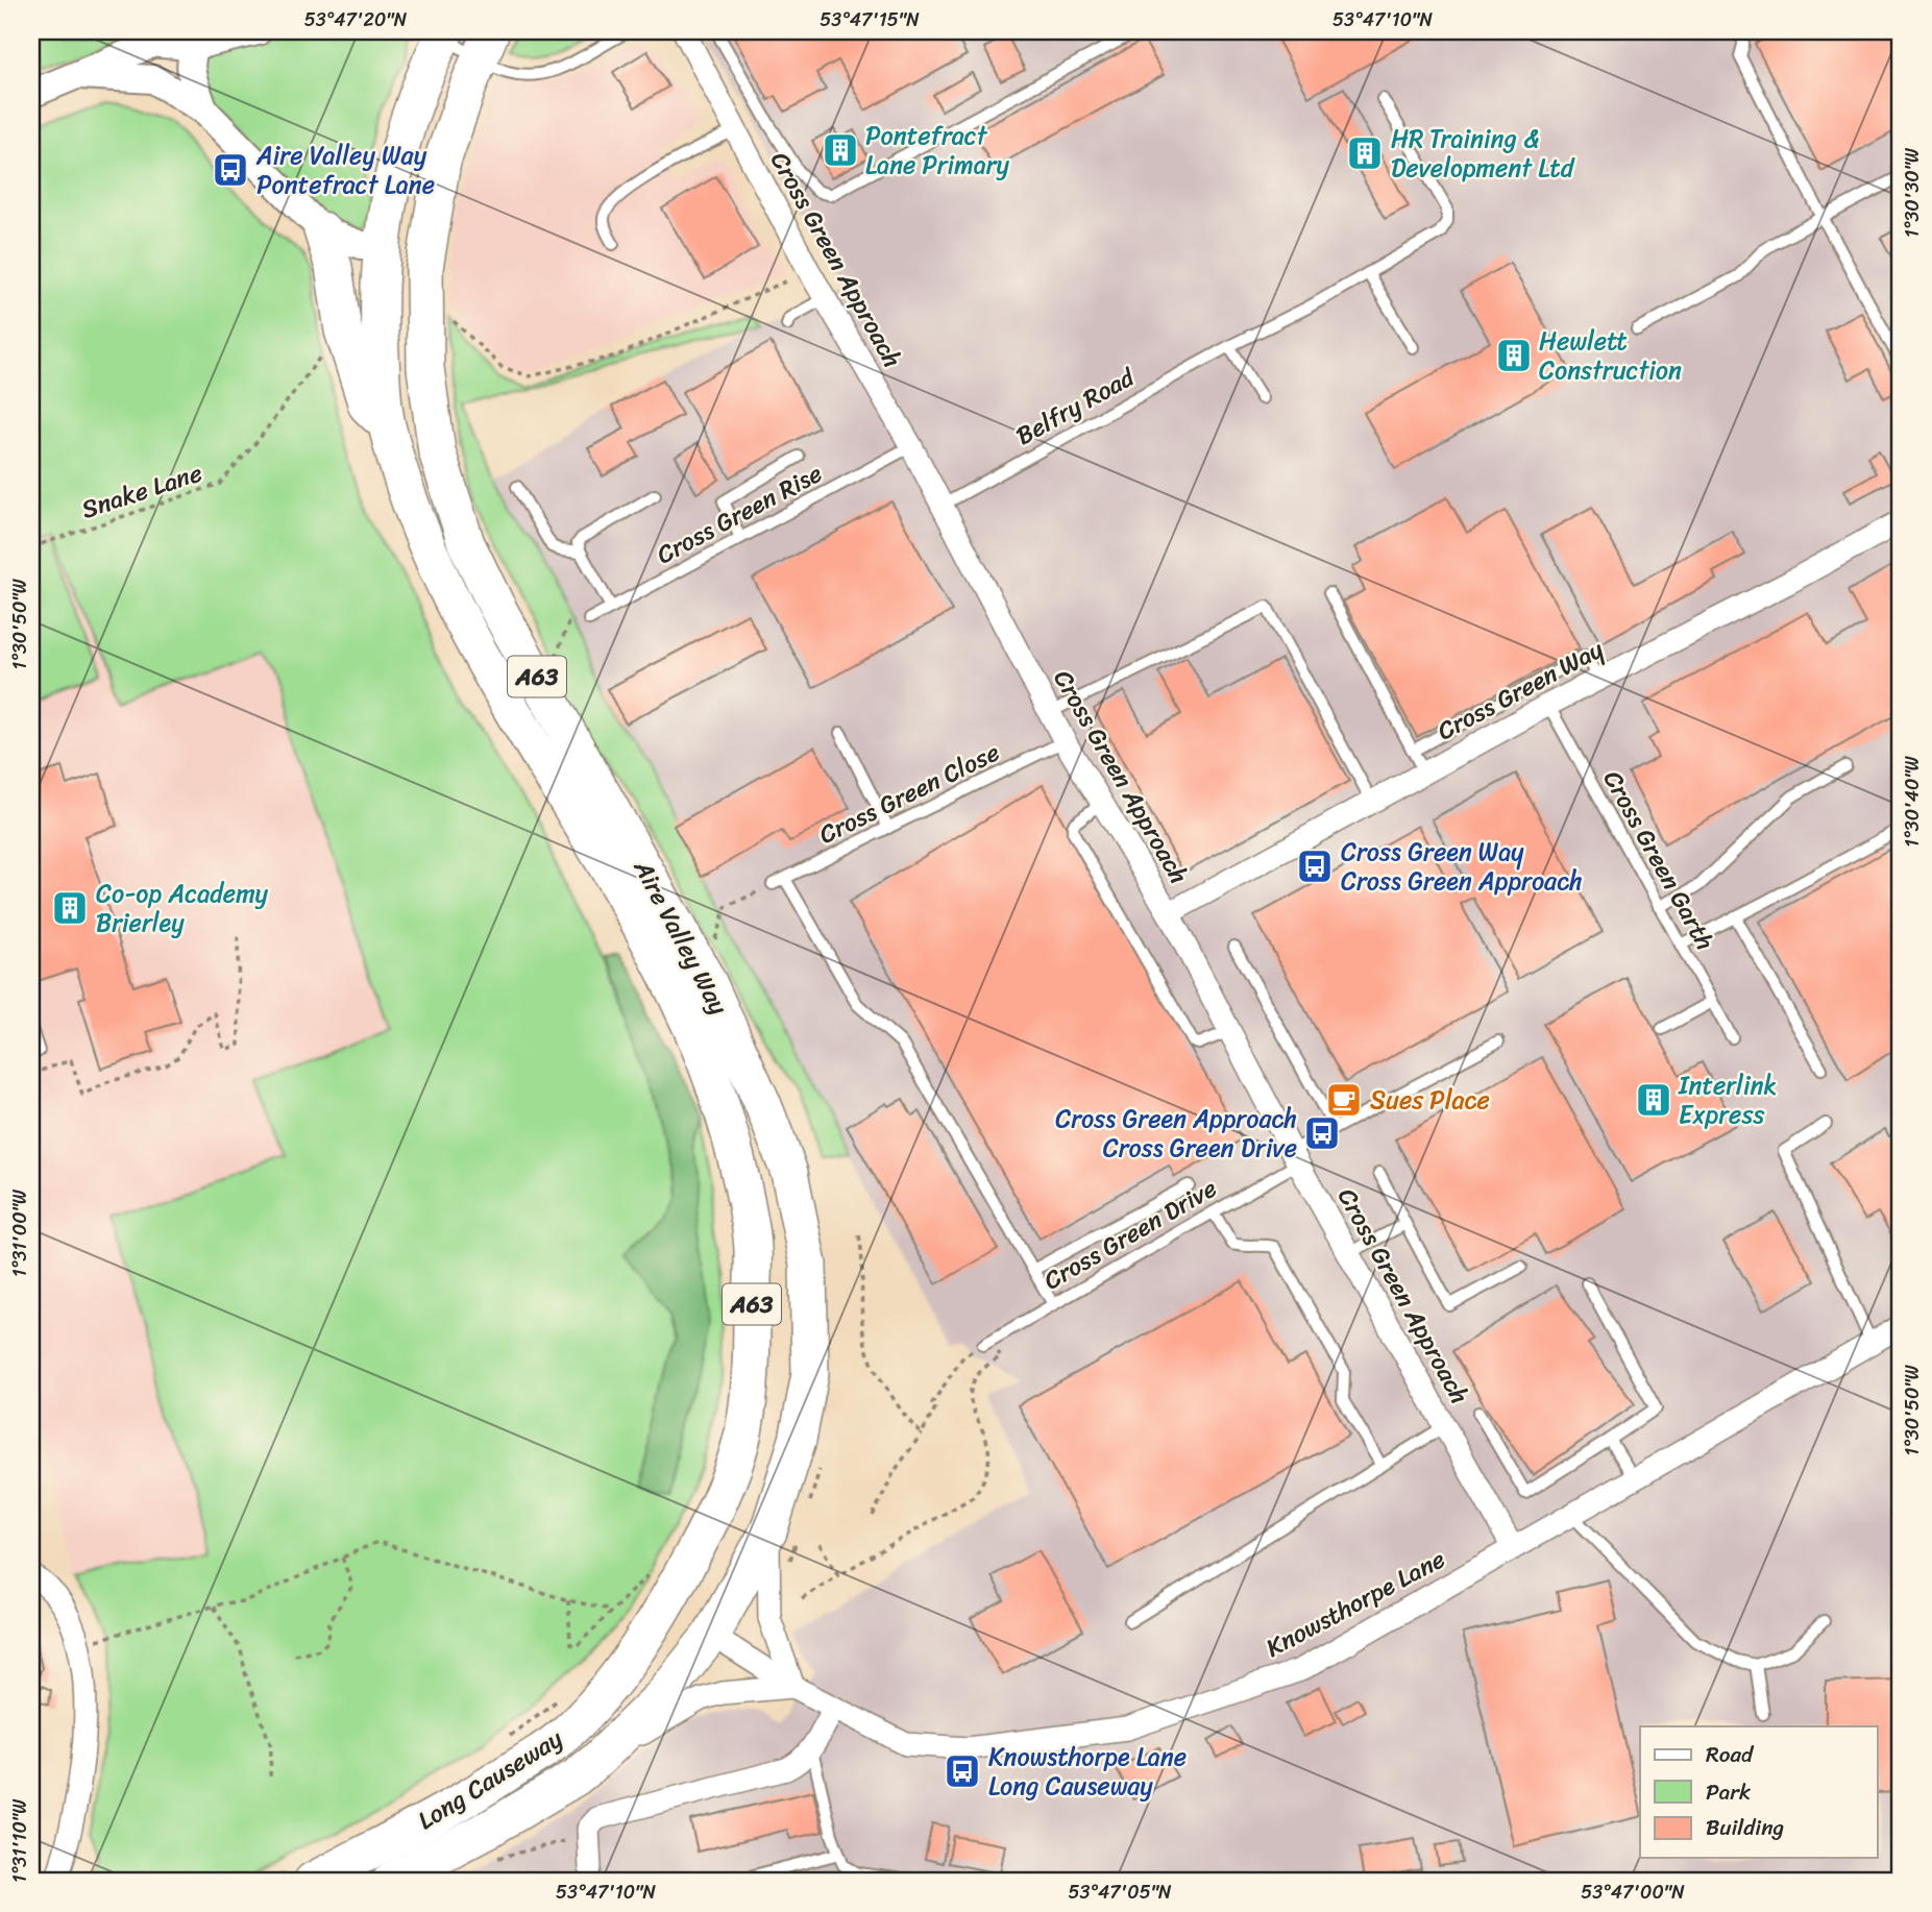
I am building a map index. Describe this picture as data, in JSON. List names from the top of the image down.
{
  "streets": {
    "highway": ["A63", "Aire Valley Way", "Long Causeway"],
    "street": ["Cross Green Approach", "Cross Green Way", "Knowsthorpe Lane"],
    "lane": [
      "Belfry Road",
      "Cross Green Rise",
      "Cross Green Close",
      "Cross Green Garth",
      "Cross Green Drive"
    ],
    "path": ["Snake Lane"]
  },
  "crossings": [
    ["Cross Green Approach", "Belfry Road"],
    ["Cross Green Approach", "Cross Green Rise"],
    ["Cross Green Approach", "Cross Green Way"],
    ["Cross Green Approach", "Cross Green Close"],
    ["Cross Green Approach", "Cross Green Drive"],
    ["Cross Green Approach", "Knowsthorpe Lane"],
    ["A63", "Aire Valley Way"],
    ["Cross Green Way", "Cross Green Garth"],
    ["Aire Valley Way", "Knowsthorpe Lane"],
    ["Aire Valley Way", "Long Causeway"],
    ["Knowsthorpe Lane", "Long Causeway"]
  ],
  "places": {
    "building": [
      "Pontefract Lane Primary",
      "HR Training & Development Ltd",
      "Hewlett Construction",
      "Co-op Academy Brierley",
      "Interlink Express"
    ],
    "bus stop": [
      "Aire Valley Way Pontefract Lane",
      "Cross Green Way Cross Green Approach",
      "Cross Green Approach Cross Green Drive",
      "Knowsthorpe Lane Long Causeway"
    ],
    "cafe": ["Sues Place"]
  },
  "legend": ["Road", "Park", "Building"],
  "coordinates": [
    "53°47'20\"N",
    "53°47'15\"N",
    "53°47'10\"N",
    "1°30'30\"W",
    "1°30'50\"W",
    "1°30'40\"W",
    "1°31'00\"W",
    "1°31'10\"W",
    "53°47'05\"N",
    "53°47'00\"N"
  ]
}
